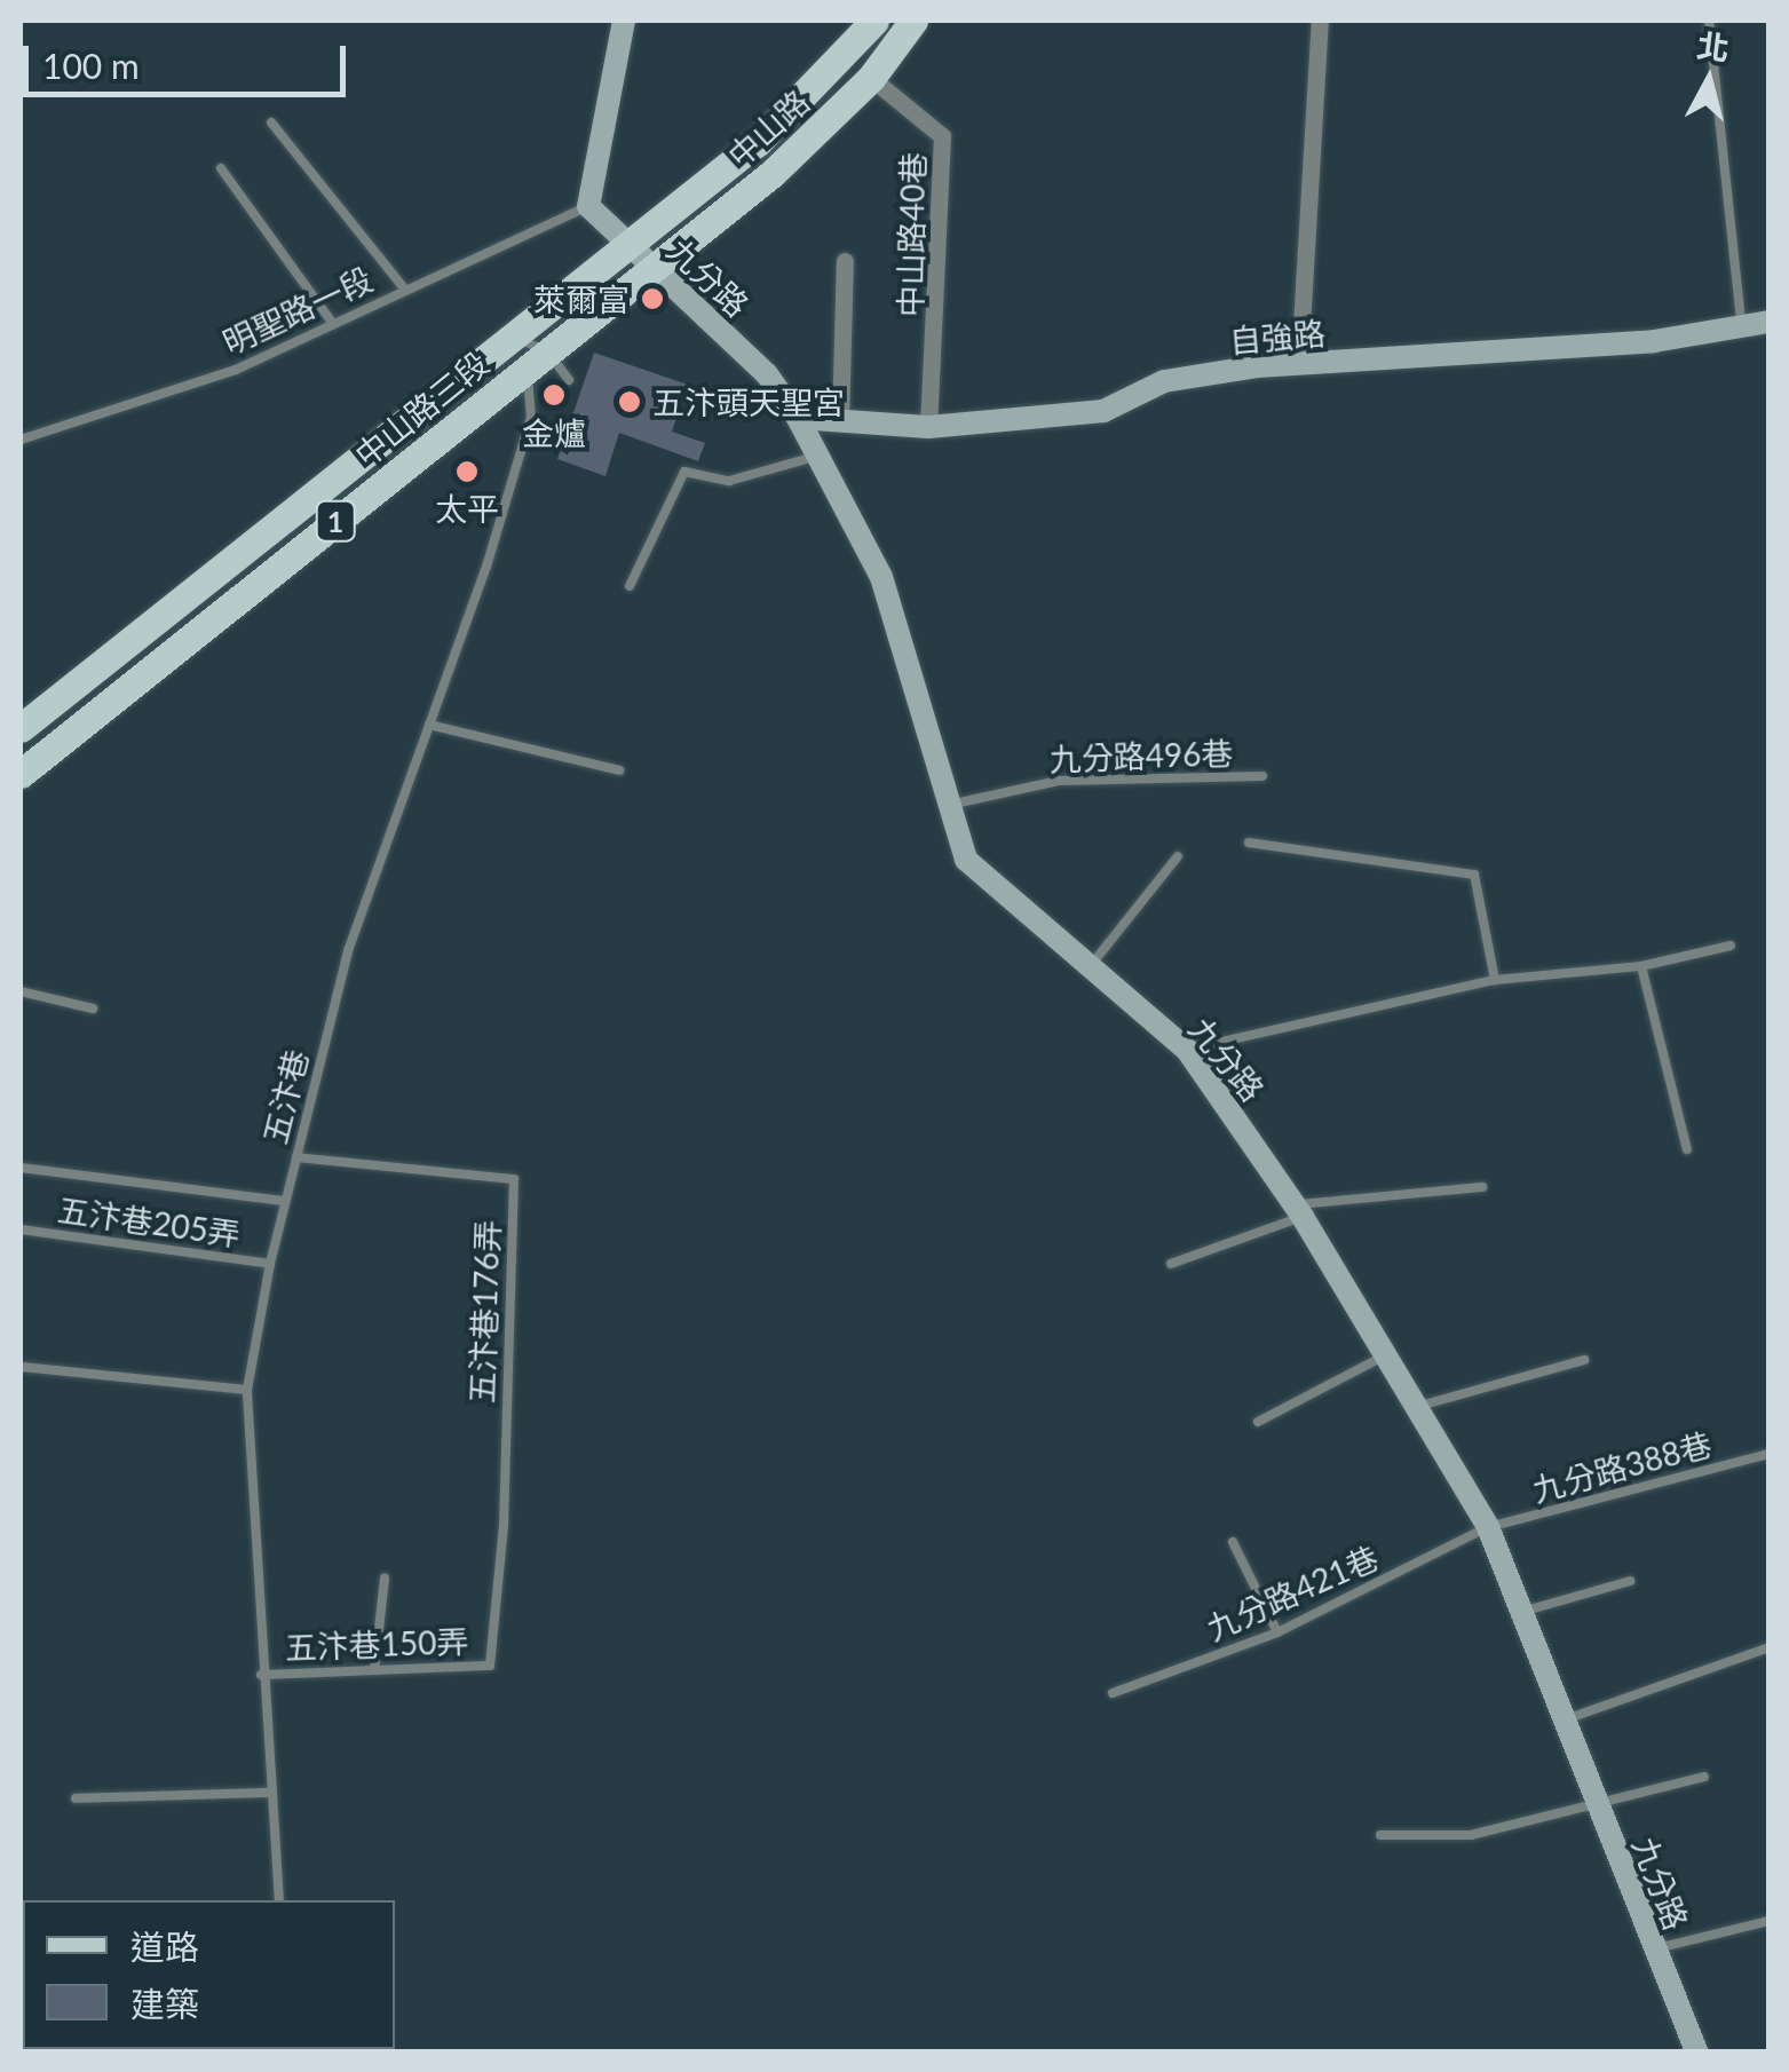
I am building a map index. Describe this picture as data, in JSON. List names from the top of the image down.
{
  "streets": {
    "main road": ["中山路", "中山路三段", "1"],
    "street": ["中山路40巷", "九分路", "自強路"],
    "lane": [
      "明聖路一段",
      "九分路496巷",
      "五汴巷",
      "五汴巷205弄",
      "五汴巷176弄",
      "九分路388巷",
      "九分路421巷",
      "五汴巷150弄"
    ]
  },
  "crossings": [
    ["中山路", "中山路40巷"],
    ["中山路", "九分路"],
    ["中山路", "中山路三段"],
    ["中山路40巷", "自強路"],
    ["九分路", "明聖路一段"],
    ["九分路", "自強路"],
    ["九分路", "中山路三段"],
    ["九分路", "九分路496巷"],
    ["九分路", "九分路388巷"],
    ["九分路", "九分路421巷"],
    ["中山路三段", "五汴巷"],
    ["五汴巷", "五汴巷205弄"],
    ["五汴巷", "五汴巷176弄"],
    ["五汴巷", "五汴巷150弄"],
    ["五汴巷176弄", "五汴巷150弄"],
    ["九分路388巷", "九分路421巷"]
  ],
  "places": [
    "萊爾富",
    "金爐",
    "五汴頭天聖宮",
    "太平"
  ],
  "legend": ["道路", "建築"],
  "scale_bar": "100 m",
  "north": "top"
}
